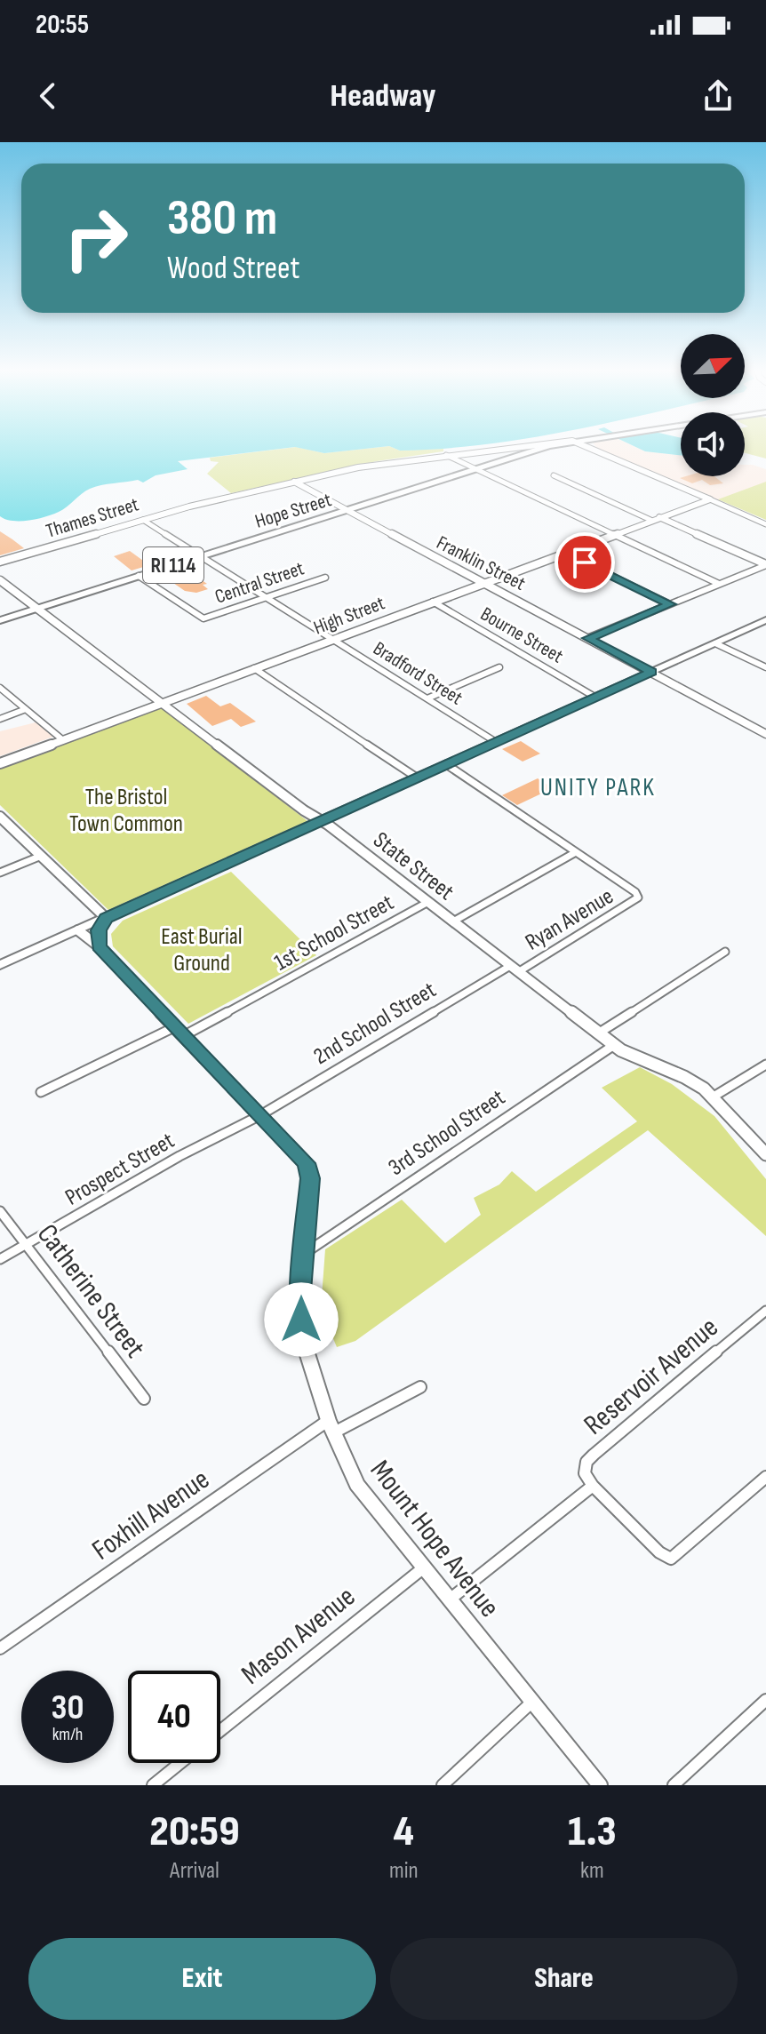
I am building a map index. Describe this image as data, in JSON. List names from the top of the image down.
{
  "streets": {
    "main road": ["Hope Street", "RI 114"],
    "street": [
      "Thames Street",
      "Franklin Street",
      "Central Street",
      "High Street",
      "Bourne Street",
      "Bradford Street",
      "State Street",
      "Ryan Avenue",
      "1st School Street",
      "2nd School Street",
      "3rd School Street",
      "Prospect Street",
      "Catherine Street",
      "Reservoir Avenue",
      "Foxhill Avenue",
      "Mount Hope Avenue",
      "Mason Avenue"
    ]
  },
  "crossings": [
    ["Hope Street", "Franklin Street"],
    ["Hope Street", "Central Street"],
    ["Hope Street", "Bradford Street"],
    ["Hope Street", "State Street"],
    ["Thames Street", "Franklin Street"],
    ["Thames Street", "Bradford Street"],
    ["Franklin Street", "High Street"],
    ["Central Street", "Bradford Street"],
    ["High Street", "Bourne Street"],
    ["High Street", "Bradford Street"],
    ["High Street", "State Street"],
    ["State Street", "Ryan Avenue"],
    ["State Street", "1st School Street"],
    ["State Street", "2nd School Street"],
    ["State Street", "3rd School Street"],
    ["Ryan Avenue", "2nd School Street"],
    ["1st School Street", "Mount Hope Avenue"],
    ["2nd School Street", "Prospect Street"],
    ["2nd School Street", "Mount Hope Avenue"],
    ["3rd School Street", "Mount Hope Avenue"],
    ["Prospect Street", "Catherine Street"],
    ["Prospect Street", "Mount Hope Avenue"],
    ["Foxhill Avenue", "Mount Hope Avenue"],
    ["Mount Hope Avenue", "Mason Avenue"]
  ],
  "districts": ["UNITY PARK"],
  "parks": ["The Bristol Town Common", "East Burial Ground"],
  "north": "top right",
  "page": {
    "status": "20:55",
    "header": "Headway",
    "turn": ["380 m", "Wood Street"],
    "speed": "30 km/h",
    "limit": "40",
    "eta": [
      "20:59",
      "Arrival",
      "4",
      "min",
      "1.3",
      "km"
    ],
    "buttons": ["Exit", "Share"]
  }
}
